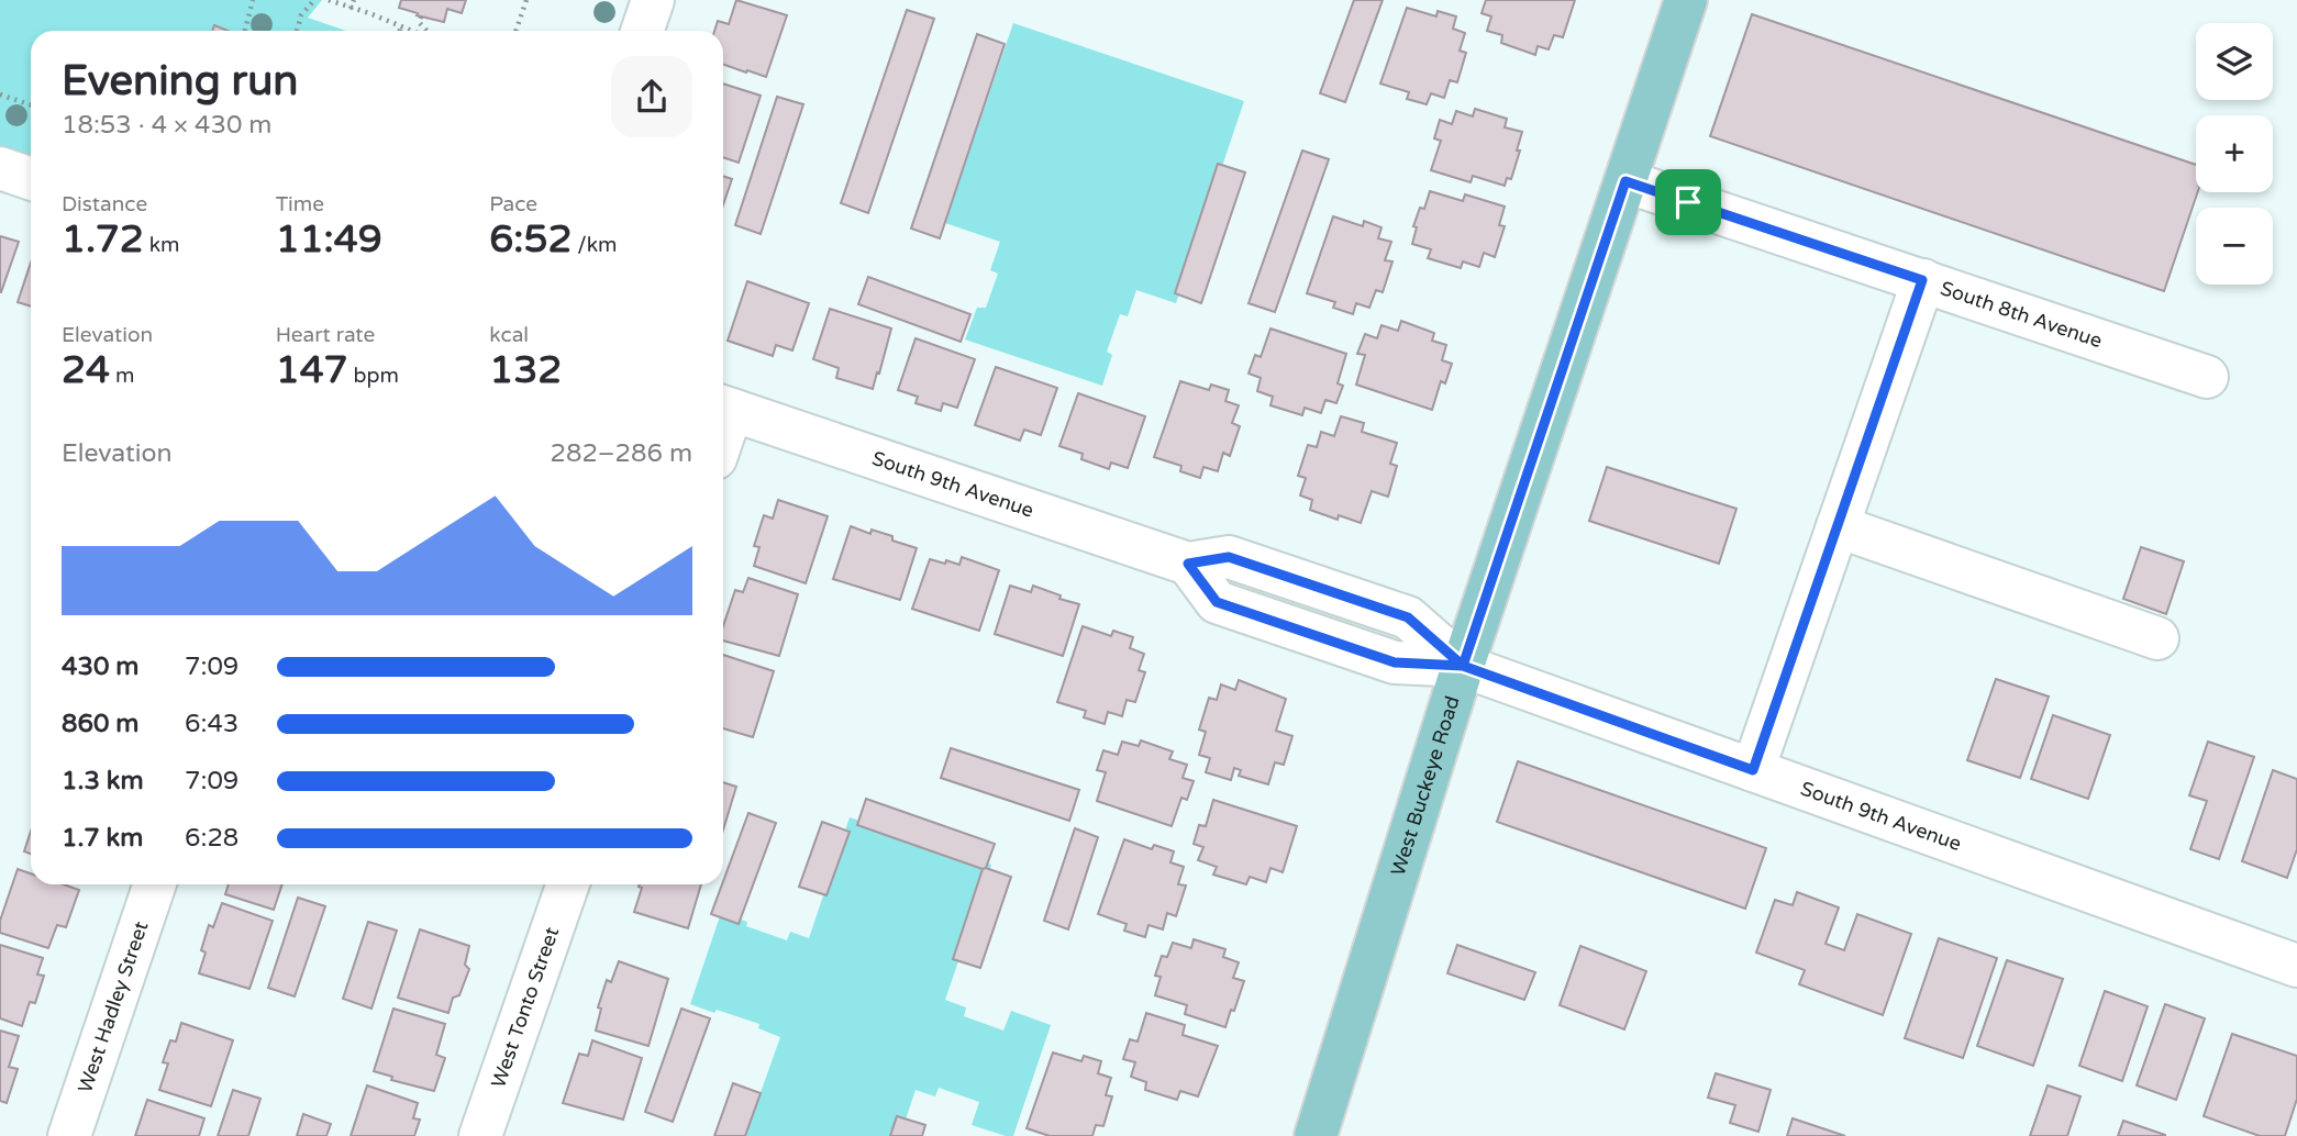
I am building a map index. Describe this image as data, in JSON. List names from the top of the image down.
{
  "streets": {
    "main road": ["West Buckeye Road"],
    "street": [
      "South 8th Avenue",
      "South 9th Avenue",
      "West Hadley Street",
      "West Tonto Street"
    ]
  },
  "crossings": [
    ["South 8th Avenue", "West Buckeye Road"],
    ["South 9th Avenue", "West Buckeye Road"]
  ],
  "page": {
    "map_buttons": ["+", "−"],
    "heading": ["Evening run", "18:53 · 4 × 430 m"],
    "stats": [
      ["Distance", "1.72 km"],
      ["Time", "11:49"],
      ["Pace", "6:52 /km"],
      ["Elevation", "24 m"],
      ["Heart rate", "147 bpm"],
      ["kcal", "132"]
    ],
    "chart": ["Elevation", "282–286 m"],
    "list": [
      {
        "name": "430 m",
        "note": "7:09"
      },
      {
        "name": "860 m",
        "note": "6:43"
      },
      {
        "name": "1.3 km",
        "note": "7:09"
      },
      {
        "name": "1.7 km",
        "note": "6:28"
      }
    ]
  }
}
